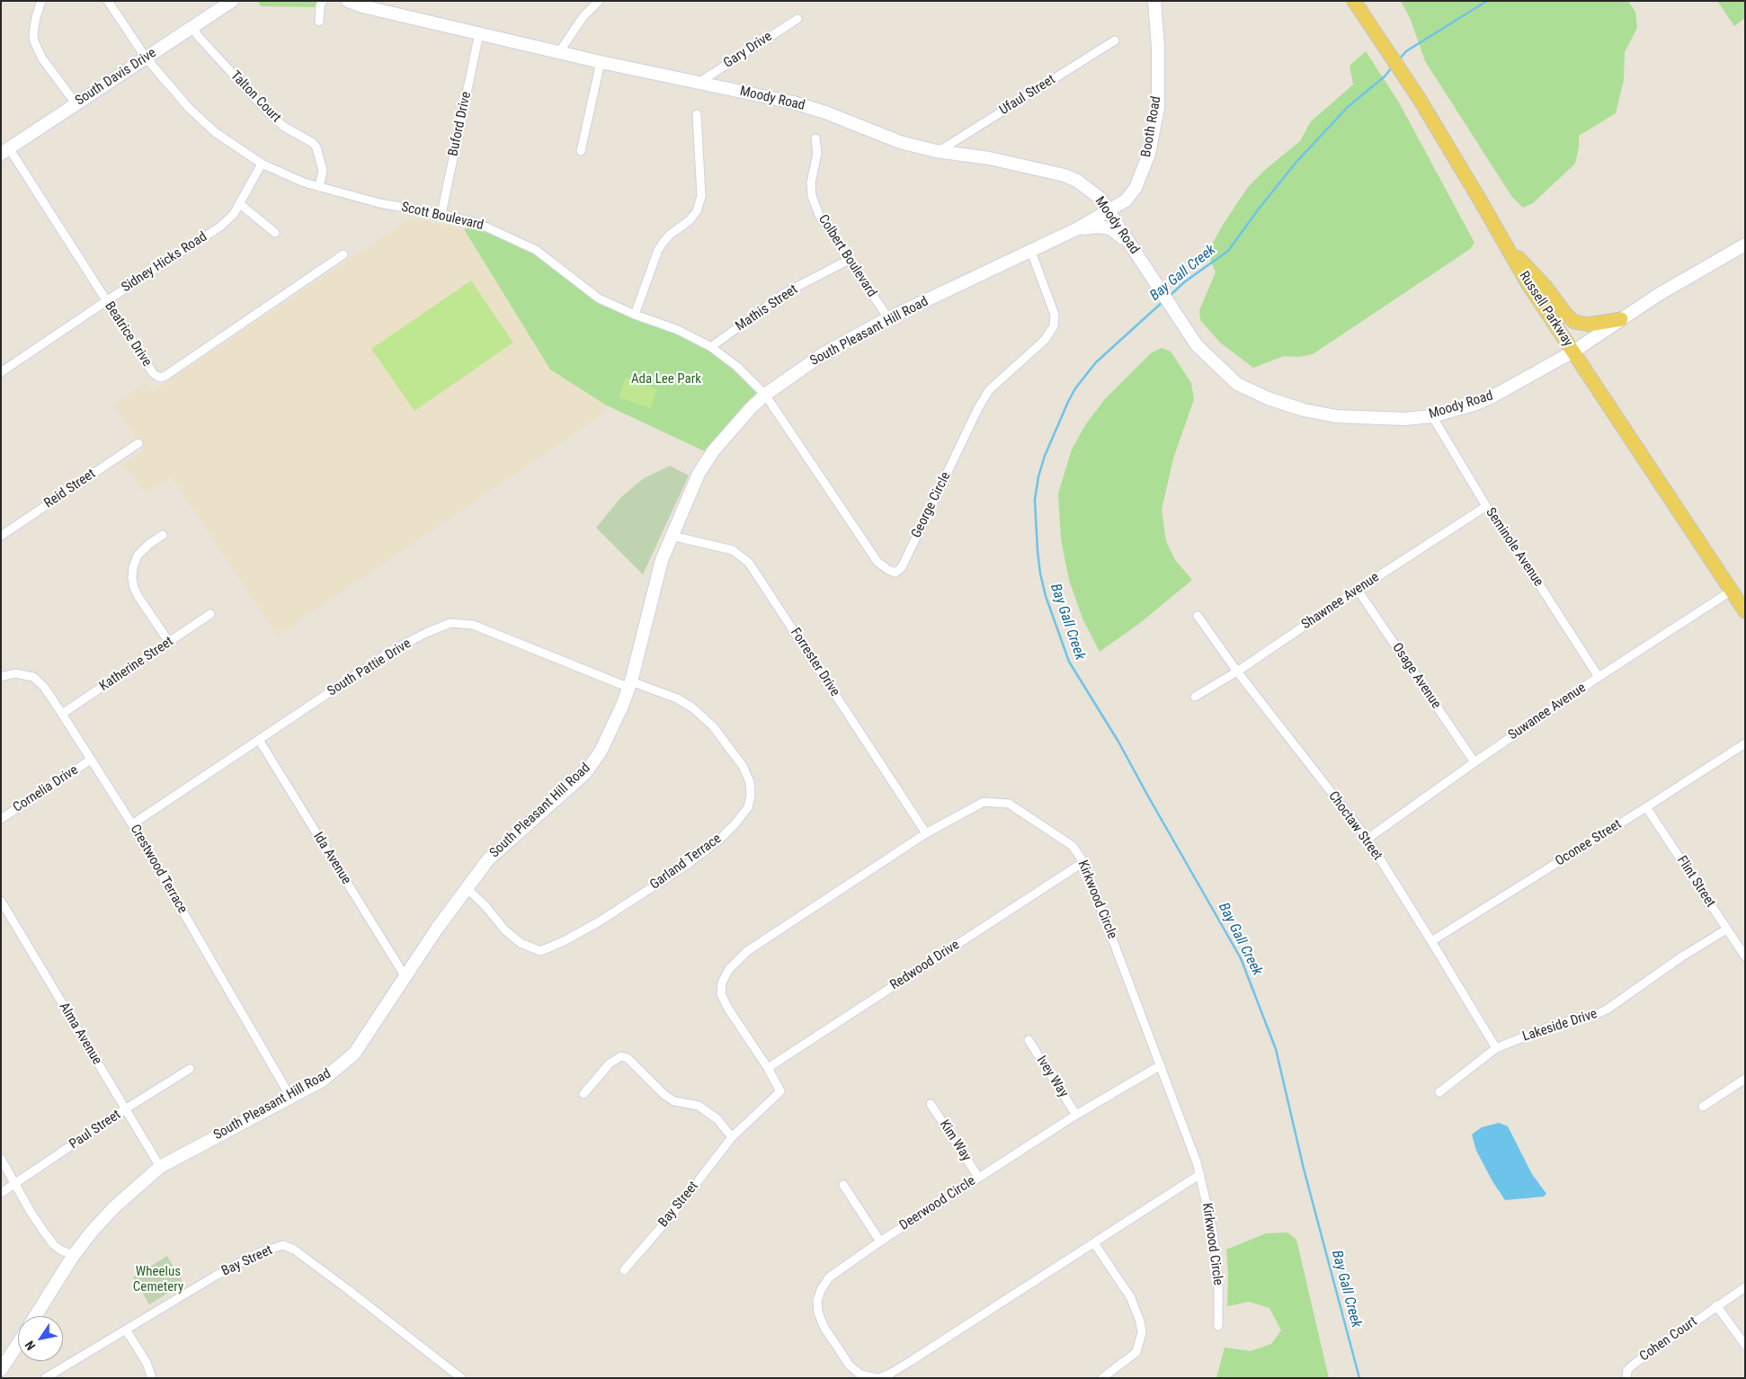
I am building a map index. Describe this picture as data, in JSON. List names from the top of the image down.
{
  "streets": {
    "main road": ["Russell Parkway"],
    "street": [
      "Gary Drive",
      "South Davis Drive",
      "Ufaul Street",
      "Talton Court",
      "Moody Road",
      "Buford Drive",
      "Booth Road",
      "Scott Boulevard",
      "Colbert Boulevard",
      "Sidney Hicks Road",
      "Mathis Street",
      "South Pleasant Hill Road",
      "Beatrice Drive",
      "Reid Street",
      "George Circle",
      "Seminole Avenue",
      "Shawnee Avenue",
      "Forrester Drive",
      "Katherine Street",
      "South Pattie Drive",
      "Osage Avenue",
      "Suwanee Avenue",
      "Cornelia Drive",
      "Choctaw Street",
      "Oconee Street",
      "Ida Avenue",
      "Garland Terrace",
      "Crestwood Terrace",
      "Flint Street",
      "Kirkwood Circle",
      "Redwood Drive",
      "Lakeside Drive",
      "Alma Avenue",
      "Ivey Way",
      "Paul Street",
      "Kim Way",
      "Deerwood Circle",
      "Bay Street",
      "Cohen Court"
    ]
  },
  "crossings": [
    ["Gary Drive", "Moody Road"],
    ["South Davis Drive", "Talton Court"],
    ["South Davis Drive", "Scott Boulevard"],
    ["South Davis Drive", "Beatrice Drive"],
    ["Ufaul Street", "Moody Road"],
    ["Talton Court", "Scott Boulevard"],
    ["Moody Road", "Buford Drive"],
    ["Moody Road", "Booth Road"],
    ["Moody Road", "Russell Parkway"],
    ["Moody Road", "South Pleasant Hill Road"],
    ["Moody Road", "Seminole Avenue"],
    ["Buford Drive", "Scott Boulevard"],
    ["Booth Road", "South Pleasant Hill Road"],
    ["Scott Boulevard", "Sidney Hicks Road"],
    ["Scott Boulevard", "Mathis Street"],
    ["Scott Boulevard", "South Pleasant Hill Road"],
    ["Scott Boulevard", "George Circle"],
    ["Colbert Boulevard", "Mathis Street"],
    ["Colbert Boulevard", "South Pleasant Hill Road"],
    ["Sidney Hicks Road", "Beatrice Drive"],
    ["Russell Parkway", "Suwanee Avenue"],
    ["South Pleasant Hill Road", "George Circle"],
    ["South Pleasant Hill Road", "Forrester Drive"],
    ["South Pleasant Hill Road", "South Pattie Drive"],
    ["South Pleasant Hill Road", "Ida Avenue"],
    ["South Pleasant Hill Road", "Garland Terrace"],
    ["South Pleasant Hill Road", "Crestwood Terrace"],
    ["South Pleasant Hill Road", "Alma Avenue"],
    ["Seminole Avenue", "Shawnee Avenue"],
    ["Seminole Avenue", "Suwanee Avenue"],
    ["Shawnee Avenue", "Osage Avenue"],
    ["Shawnee Avenue", "Choctaw Street"],
    ["Forrester Drive", "Kirkwood Circle"],
    ["Katherine Street", "Crestwood Terrace"],
    ["South Pattie Drive", "Ida Avenue"],
    ["South Pattie Drive", "Garland Terrace"],
    ["South Pattie Drive", "Crestwood Terrace"],
    ["Osage Avenue", "Suwanee Avenue"],
    ["Suwanee Avenue", "Choctaw Street"],
    ["Cornelia Drive", "Crestwood Terrace"],
    ["Choctaw Street", "Oconee Street"],
    ["Choctaw Street", "Lakeside Drive"],
    ["Oconee Street", "Flint Street"],
    ["Flint Street", "Lakeside Drive"],
    ["Kirkwood Circle", "Redwood Drive"],
    ["Kirkwood Circle", "Deerwood Circle"],
    ["Kirkwood Circle", "Bay Street"],
    ["Redwood Drive", "Bay Street"],
    ["Alma Avenue", "Paul Street"],
    ["Ivey Way", "Deerwood Circle"],
    ["Kim Way", "Deerwood Circle"]
  ],
  "water": ["Bay Gall Creek"],
  "parks": ["Ada Lee Park", "Wheelus Cemetery"],
  "north": "bottom left"
}
